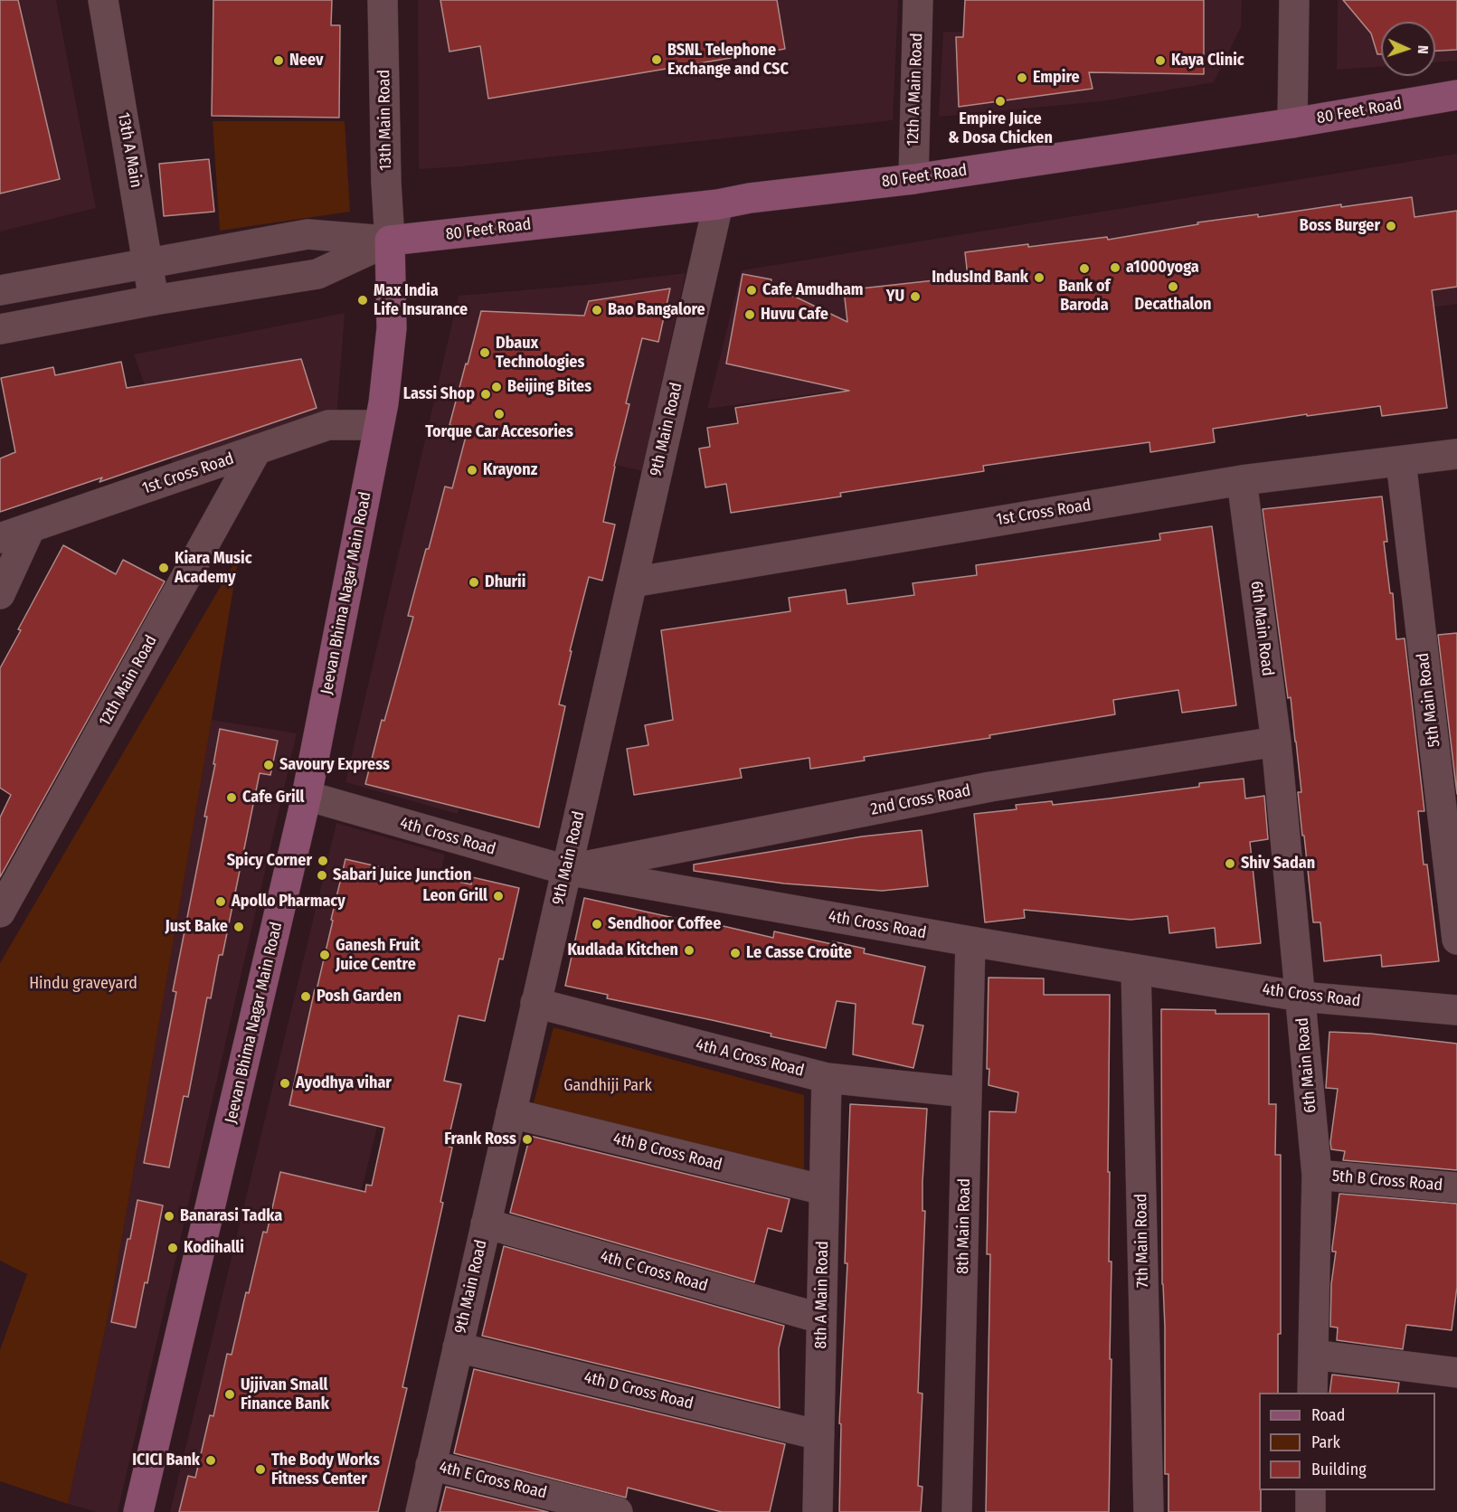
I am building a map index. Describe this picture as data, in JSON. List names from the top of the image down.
{
  "streets": {
    "main road": ["80 Feet Road", "Jeevan Bhima Nagar Main Road"],
    "street": [
      "12th A Main Road",
      "13th Main Road",
      "13th A Main",
      "9th Main Road",
      "1st Cross Road",
      "6th Main Road",
      "12th Main Road",
      "5th Main Road",
      "2nd Cross Road",
      "4th Cross Road",
      "4th A Cross Road",
      "4th B Cross Road",
      "5th B Cross Road",
      "8th Main Road",
      "7th Main Road",
      "4th C Cross Road",
      "8th A Main Road",
      "4th D Cross Road",
      "4th E Cross Road"
    ]
  },
  "crossings": [
    ["12th A Main Road", "80 Feet Road"],
    ["80 Feet Road", "13th Main Road"],
    ["80 Feet Road", "13th A Main"],
    ["80 Feet Road", "9th Main Road"],
    ["80 Feet Road", "Jeevan Bhima Nagar Main Road"],
    ["13th Main Road", "Jeevan Bhima Nagar Main Road"],
    ["9th Main Road", "1st Cross Road"],
    ["9th Main Road", "2nd Cross Road"],
    ["9th Main Road", "4th Cross Road"],
    ["9th Main Road", "4th A Cross Road"],
    ["9th Main Road", "4th B Cross Road"],
    ["9th Main Road", "4th C Cross Road"],
    ["9th Main Road", "4th D Cross Road"],
    ["9th Main Road", "4th E Cross Road"],
    ["1st Cross Road", "Jeevan Bhima Nagar Main Road"],
    ["1st Cross Road", "6th Main Road"],
    ["1st Cross Road", "12th Main Road"],
    ["1st Cross Road", "5th Main Road"],
    ["Jeevan Bhima Nagar Main Road", "4th Cross Road"],
    ["6th Main Road", "2nd Cross Road"],
    ["6th Main Road", "4th Cross Road"],
    ["6th Main Road", "5th B Cross Road"],
    ["2nd Cross Road", "4th Cross Road"],
    ["4th Cross Road", "8th Main Road"],
    ["4th Cross Road", "7th Main Road"],
    ["4th A Cross Road", "8th Main Road"],
    ["4th A Cross Road", "8th A Main Road"],
    ["4th B Cross Road", "8th A Main Road"],
    ["4th C Cross Road", "8th A Main Road"],
    ["8th A Main Road", "4th D Cross Road"]
  ],
  "parks": ["Hindu graveyard", "Gandhiji Park"],
  "places": [
    "BSNL Telephone Exchange and CSC",
    "Neev",
    "Kaya Clinic",
    "Empire",
    "Empire Juice & Dosa Chicken",
    "Boss Burger",
    "a1000yoga",
    "Bank of Baroda",
    "IndusInd Bank",
    "Decathalon",
    "Cafe Amudham",
    "YU",
    "Max India Life Insurance",
    "Bao Bangalore",
    "Huvu Cafe",
    "Dbaux Technologies",
    "Beijing Bites",
    "Lassi Shop",
    "Torque Car Accesories",
    "Krayonz",
    "Kiara Music Academy",
    "Dhurii",
    "Savoury Express",
    "Cafe Grill",
    "Spicy Corner",
    "Shiv Sadan",
    "Sabari Juice Junction",
    "Leon Grill",
    "Apollo Pharmacy",
    "Sendhoor Coffee",
    "Just Bake",
    "Kudlada Kitchen",
    "Le Casse Croûte",
    "Ganesh Fruit Juice Centre",
    "Posh Garden",
    "Ayodhya vihar",
    "Frank Ross",
    "Banarasi Tadka",
    "Kodihalli",
    "Ujjivan Small Finance Bank",
    "ICICI Bank",
    "The Body Works Fitness Center"
  ],
  "legend": ["Road", "Park", "Building"],
  "north": "right"
}
